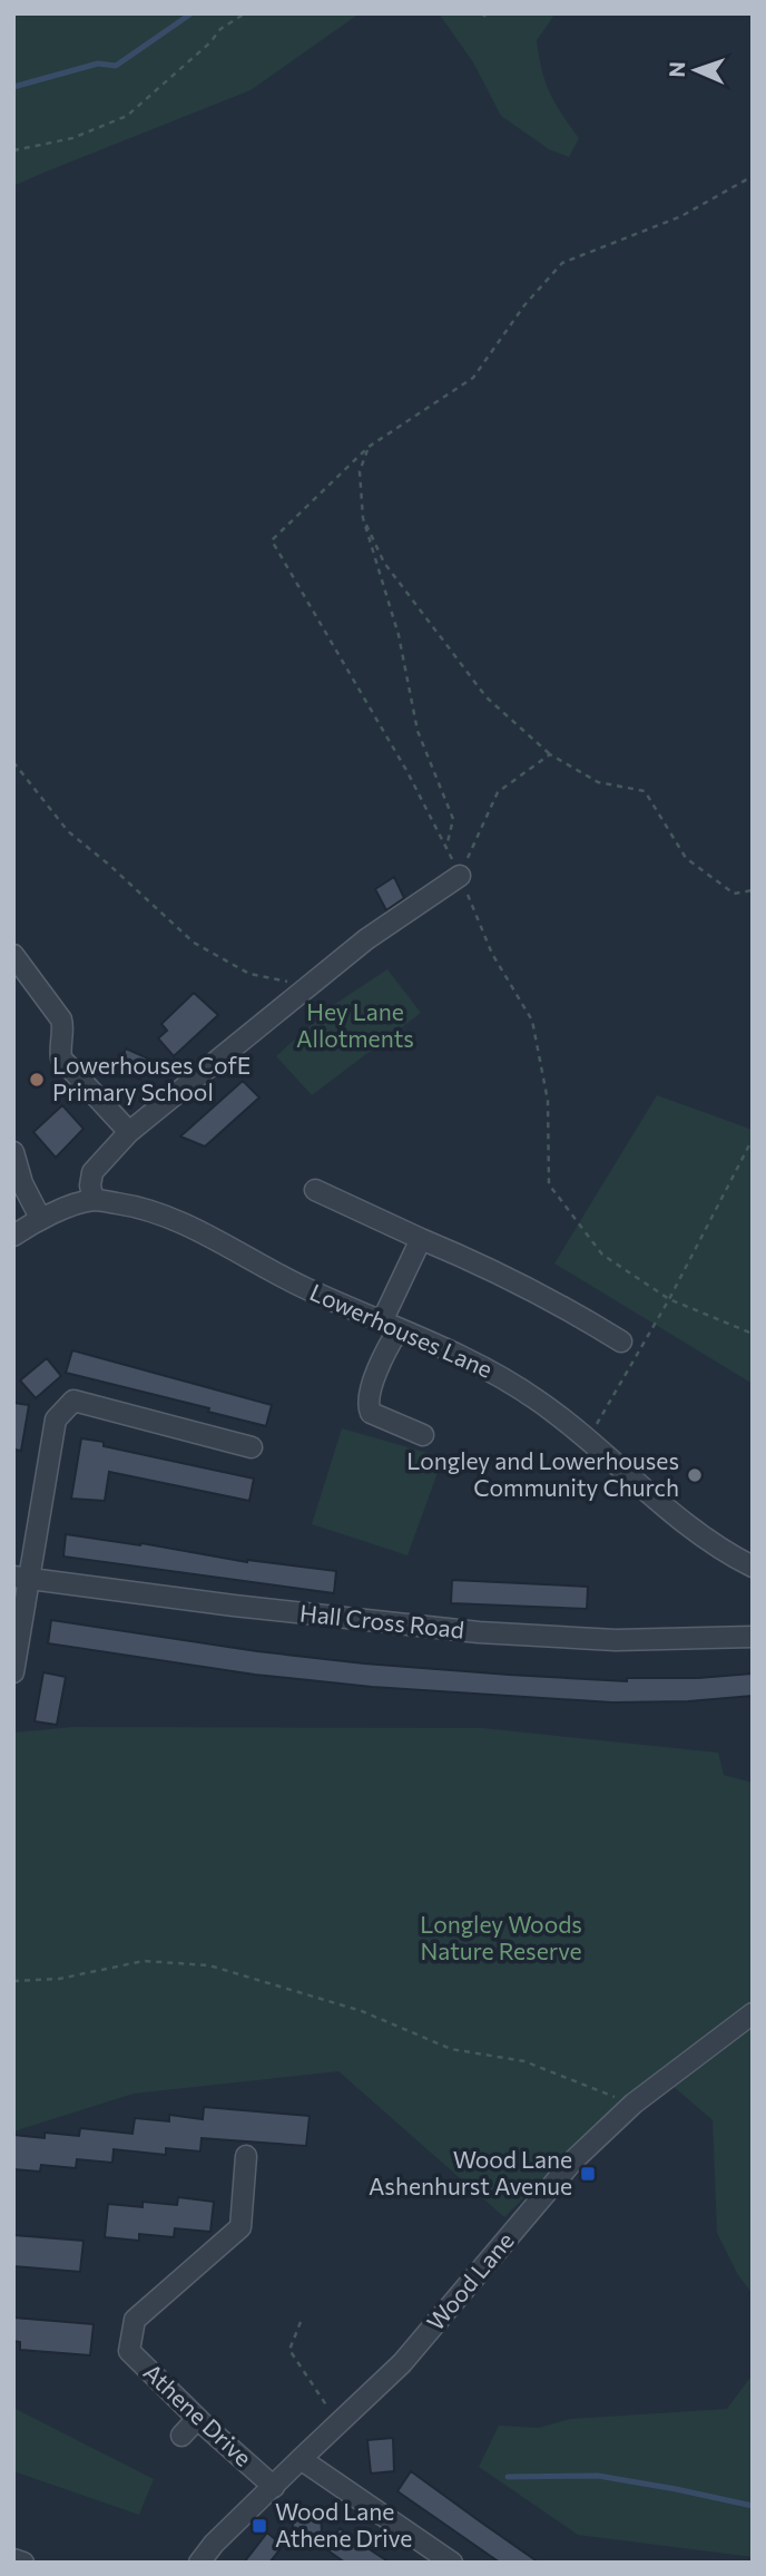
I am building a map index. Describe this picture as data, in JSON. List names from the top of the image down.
{
  "streets": {
    "street": [
      "Lowerhouses Lane",
      "Hall Cross Road",
      "Wood Lane",
      "Athene Drive"
    ]
  },
  "crossings": [
    ["Wood Lane", "Athene Drive"]
  ],
  "parks": ["Hey Lane Allotments", "Longley Woods Nature Reserve"],
  "places": {
    "other": ["Lowerhouses CofE Primary School", "Longley and Lowerhouses Community Church"],
    "transit": ["Wood Lane Ashenhurst Avenue", "Wood Lane Athene Drive"]
  },
  "north": "left"
}
